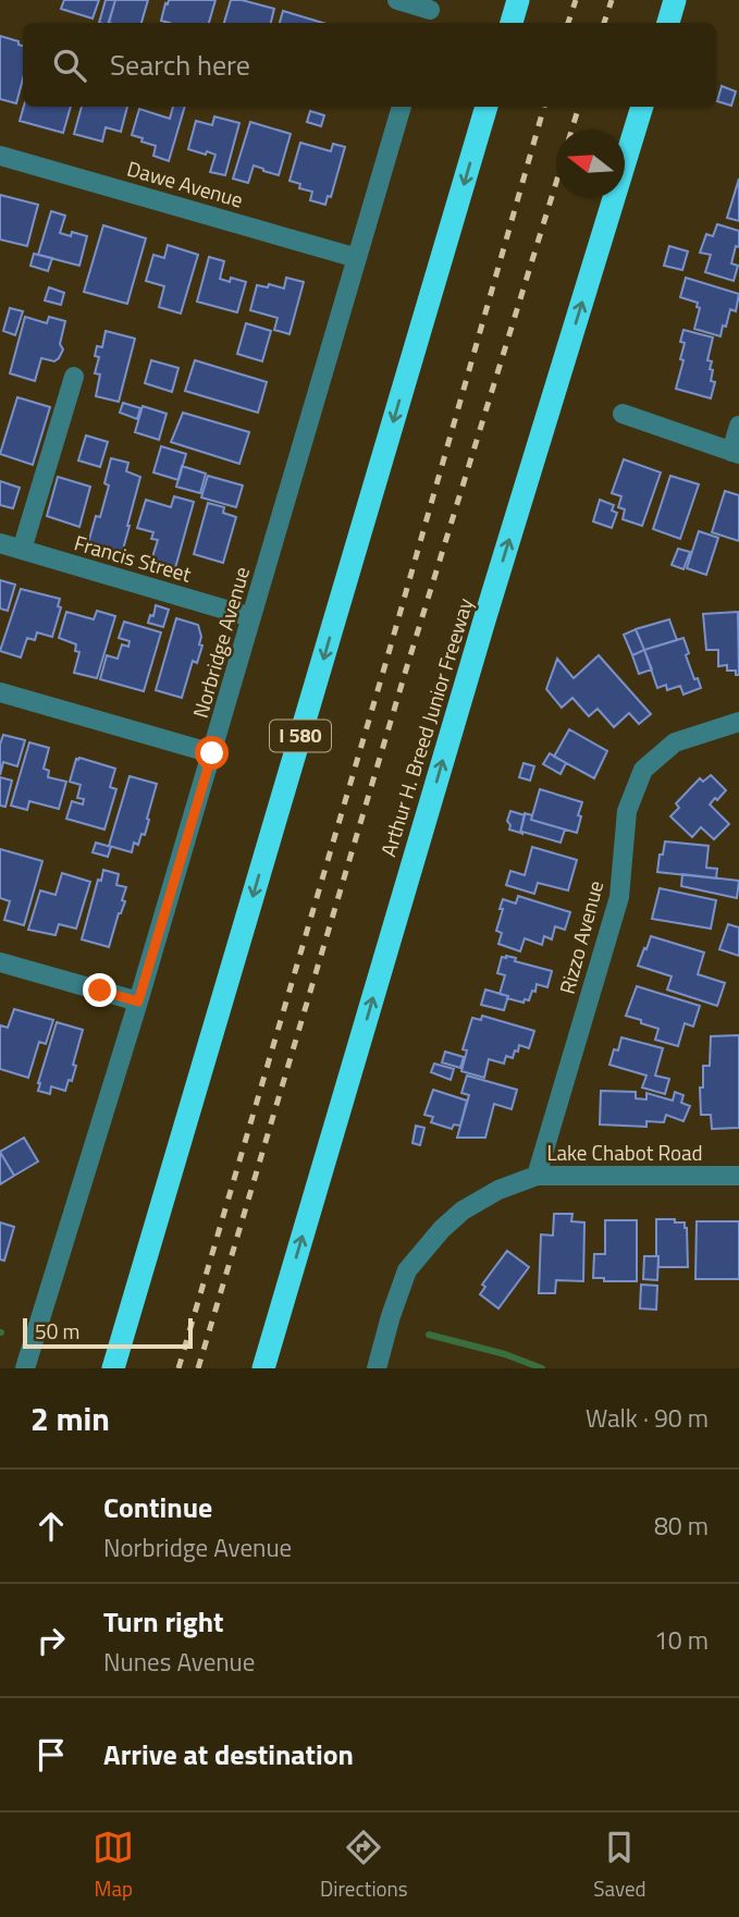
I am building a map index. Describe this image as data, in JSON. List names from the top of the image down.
{
  "streets": {
    "highway": ["Arthur H. Breed Junior Freeway", "I 580"],
    "street": [
      "Dawe Avenue",
      "Francis Street",
      "Norbridge Avenue",
      "Rizzo Avenue",
      "Lake Chabot Road"
    ]
  },
  "crossings": [
    ["Dawe Avenue", "Norbridge Avenue"],
    ["Francis Street", "Norbridge Avenue"],
    ["Rizzo Avenue", "Lake Chabot Road"]
  ],
  "scale_bar": "50 m",
  "north": "left",
  "page": {
    "search": "Search here",
    "scale": "50 m",
    "heading": ["2 min", "Walk · 90 m"],
    "list": [
      ["Continue", "Norbridge Avenue", "80 m"],
      ["Turn right", "Nunes Avenue", "10 m"],
      "Arrive at destination"
    ],
    "nav": ["Map", "Directions", "Saved"]
  }
}
